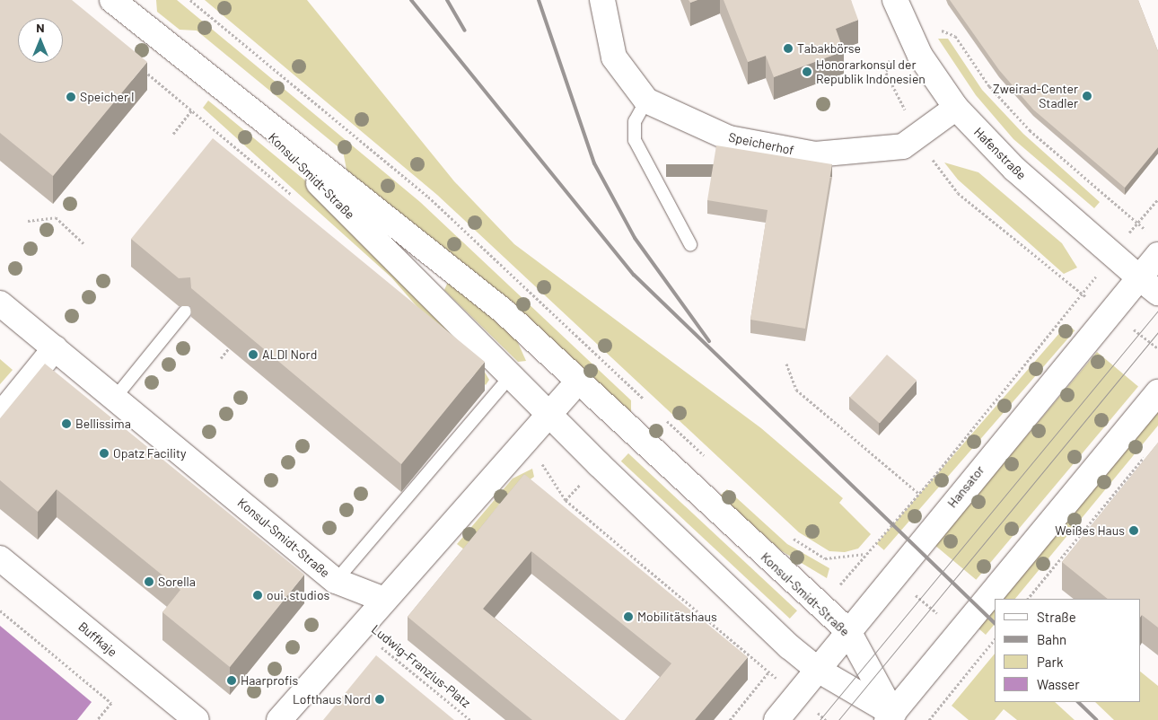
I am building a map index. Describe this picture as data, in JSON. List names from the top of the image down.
{
  "streets": {
    "street": [
      "Speicherhof",
      "Hafenstraße",
      "Konsul-Smidt-Straße",
      "Hansator",
      "Buffkaje"
    ],
    "path": ["Ludwig-Franzius-Platz"]
  },
  "crossings": [
    ["Speicherhof", "Hafenstraße"],
    ["Hafenstraße", "Hansator"],
    ["Konsul-Smidt-Straße", "Hansator"]
  ],
  "places": [
    "Tabakbörse",
    "Honorarkonsul der Republik Indonesien",
    "Zweirad-Center Stadler",
    "Speicher I",
    "ALDI Nord",
    "Bellissima",
    "Opatz Facility",
    "Weißes Haus",
    "Sorella",
    "oui. studios",
    "Mobilitätshaus",
    "Haarprofis",
    "Lofthaus Nord"
  ],
  "legend": [
    "Straße",
    "Bahn",
    "Park",
    "Wasser"
  ],
  "north": "top"
}
